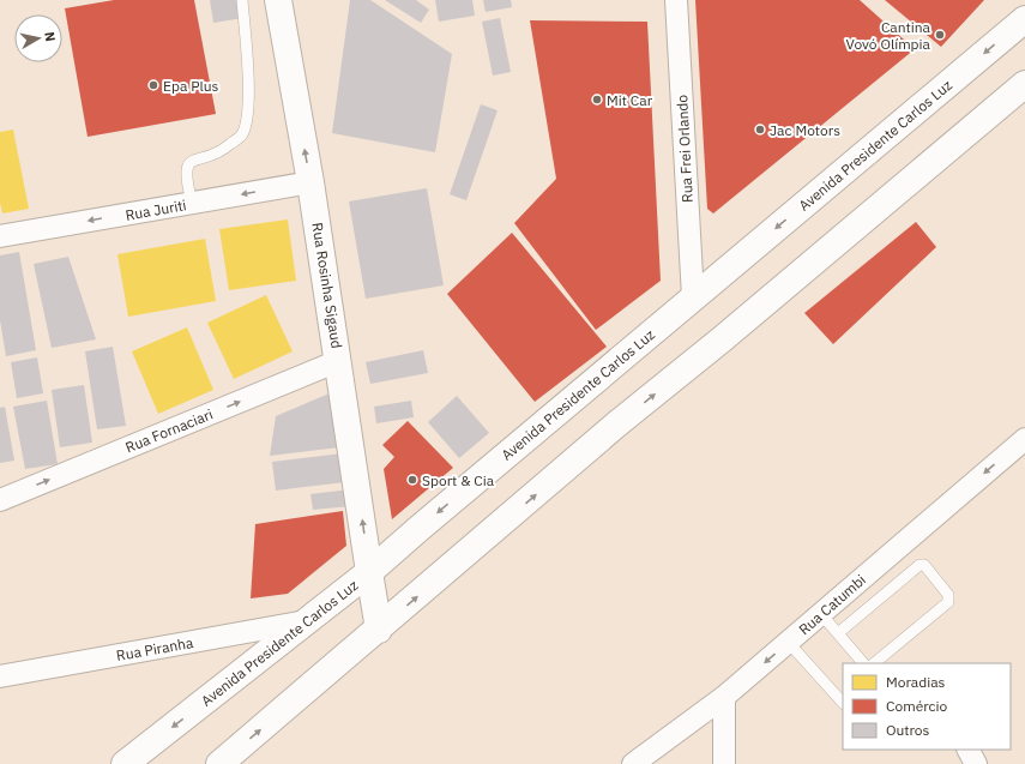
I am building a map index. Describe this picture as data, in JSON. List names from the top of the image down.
{
  "streets": {
    "main road": ["Avenida Presidente Carlos Luz", "Rua Rosinha Sigaud"],
    "street": [
      "Rua Frei Orlando",
      "Rua Juriti",
      "Rua Fornaciari",
      "Rua Catumbi",
      "Rua Piranha"
    ]
  },
  "crossings": [
    ["Avenida Presidente Carlos Luz", "Rua Frei Orlando"],
    ["Avenida Presidente Carlos Luz", "Rua Rosinha Sigaud"],
    ["Avenida Presidente Carlos Luz", "Rua Piranha"],
    ["Rua Juriti", "Rua Rosinha Sigaud"],
    ["Rua Rosinha Sigaud", "Rua Fornaciari"]
  ],
  "one_way": [
    "Rua Juriti",
    "Rua Rosinha Sigaud",
    "Rua Fornaciari",
    "Rua Catumbi"
  ],
  "places": [
    "Cantina Vovó Olímpia",
    "Epa Plus",
    "Mit Car",
    "Jac Motors",
    "Sport & Cia"
  ],
  "legend": ["Moradias", "Comércio", "Outros"],
  "north": "right"
}
